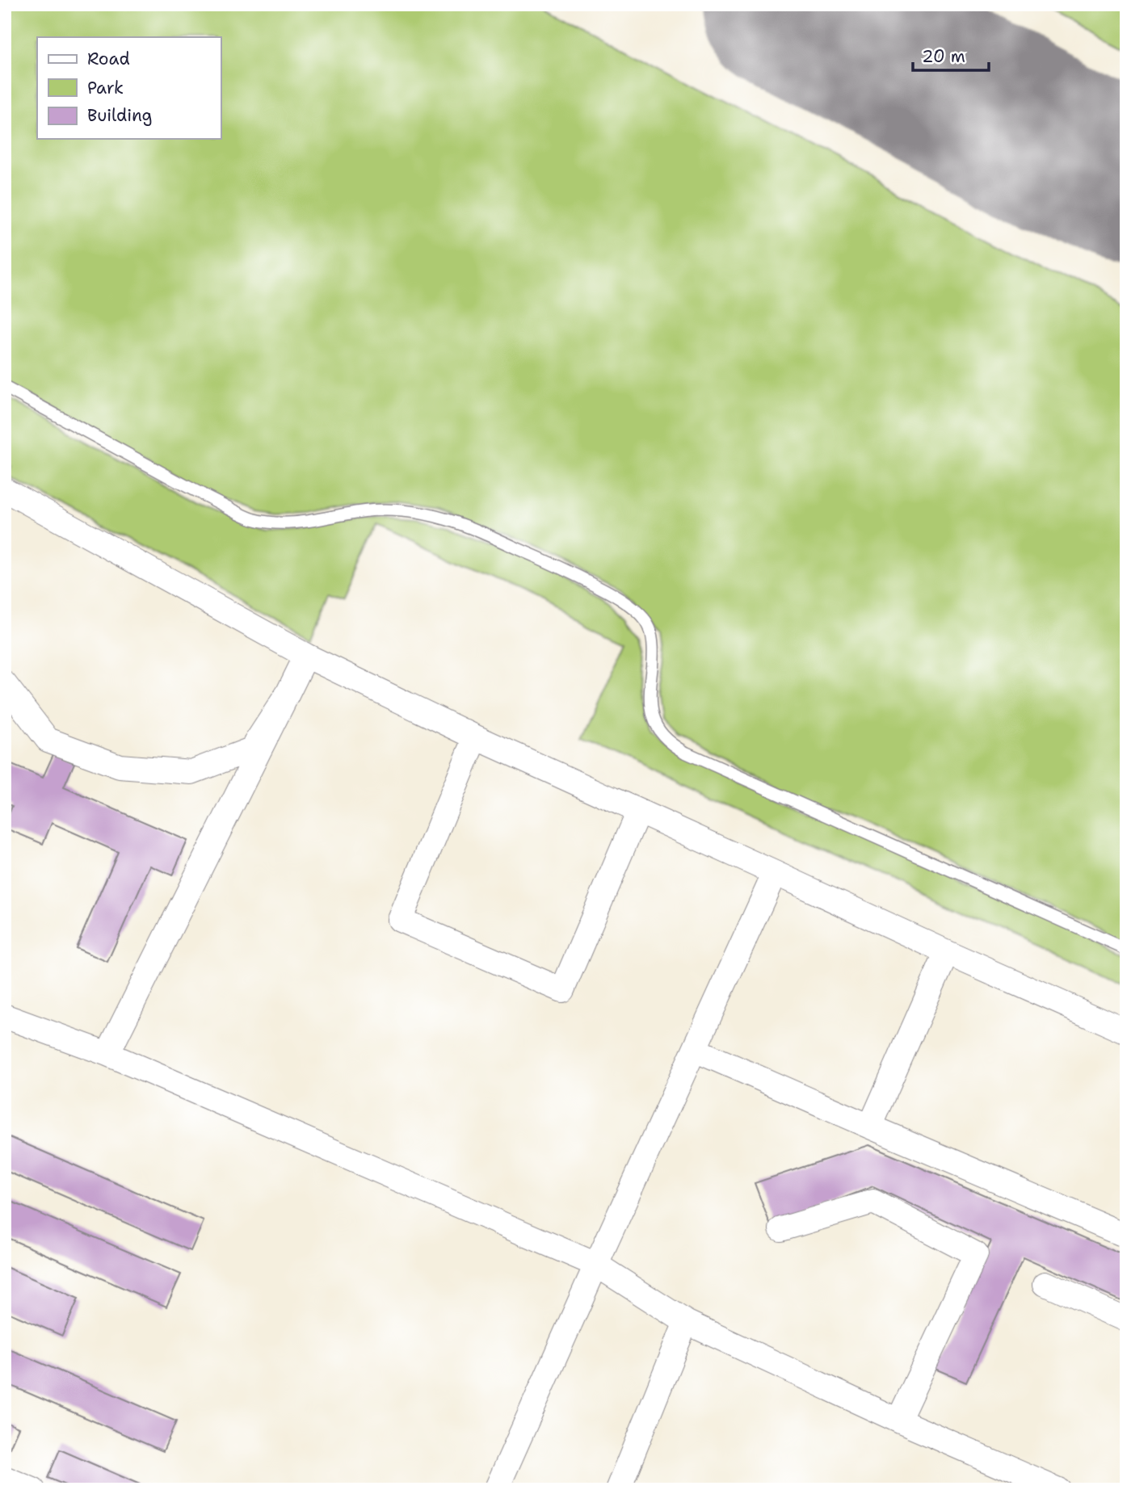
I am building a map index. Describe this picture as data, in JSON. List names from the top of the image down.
{
  "legend": ["Road", "Park", "Building"],
  "scale_bar": "20 m"
}
